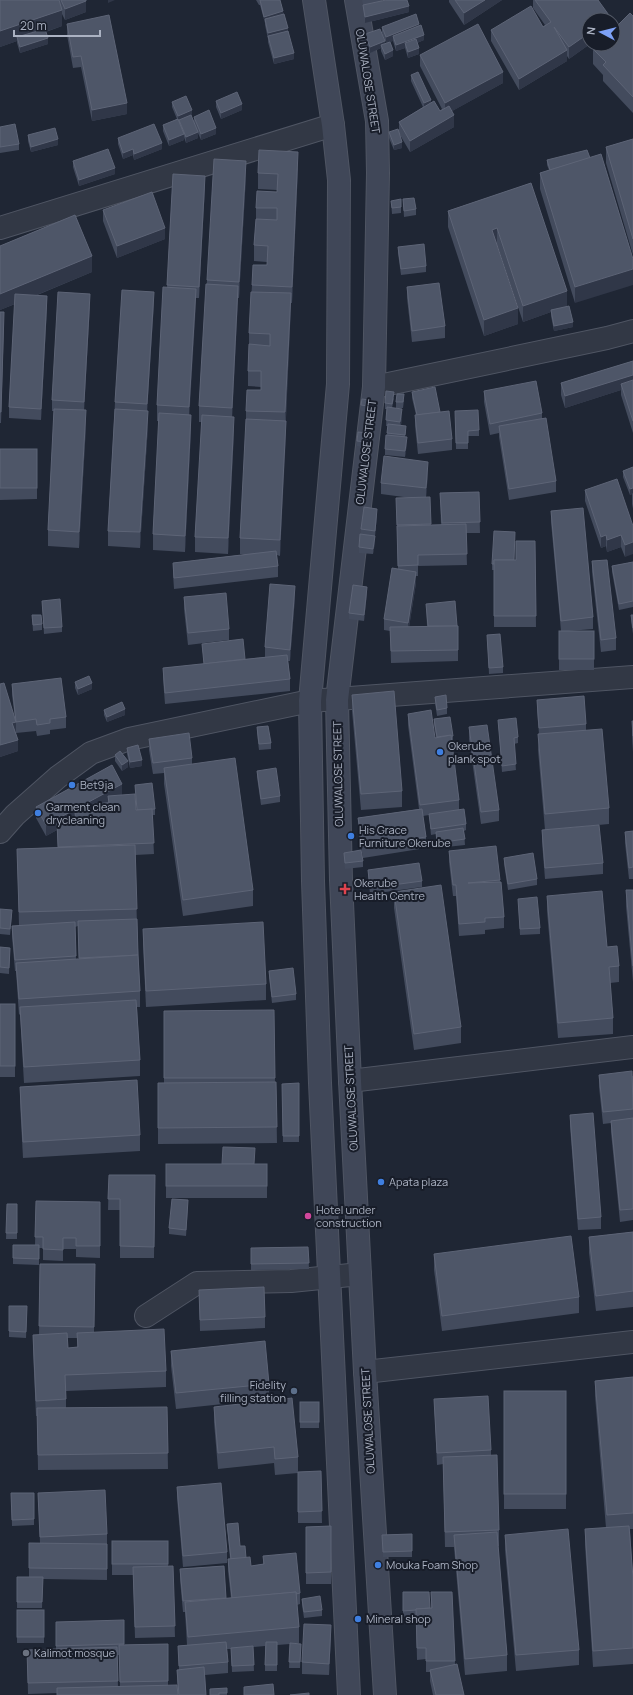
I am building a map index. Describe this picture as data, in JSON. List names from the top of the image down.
{
  "streets": {
    "street": ["OLUWALOSE STREET"]
  },
  "places": {
    "other": [
      "Okerube plank spot",
      "Bet9ja",
      "Garment clean drycleaning",
      "His Grace Furniture Okerube",
      "Apata plaza",
      "Hotel under construction",
      "Fidelity filling station",
      "Mouka Foam Shop",
      "Mineral shop",
      "Kalimot mosque"
    ],
    "health": ["Okerube Health Centre"]
  },
  "scale_bar": "20 m",
  "north": "left"
}
